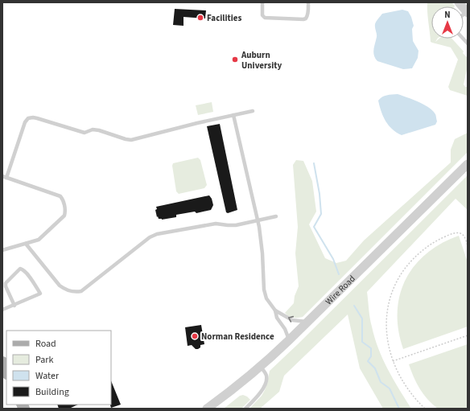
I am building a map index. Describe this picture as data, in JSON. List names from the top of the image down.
{
  "streets": {
    "street": ["Wire Road"]
  },
  "places": ["Facilities", "Auburn University", "Norman Residence"],
  "legend": [
    "Road",
    "Park",
    "Water",
    "Building"
  ],
  "north": "top"
}
